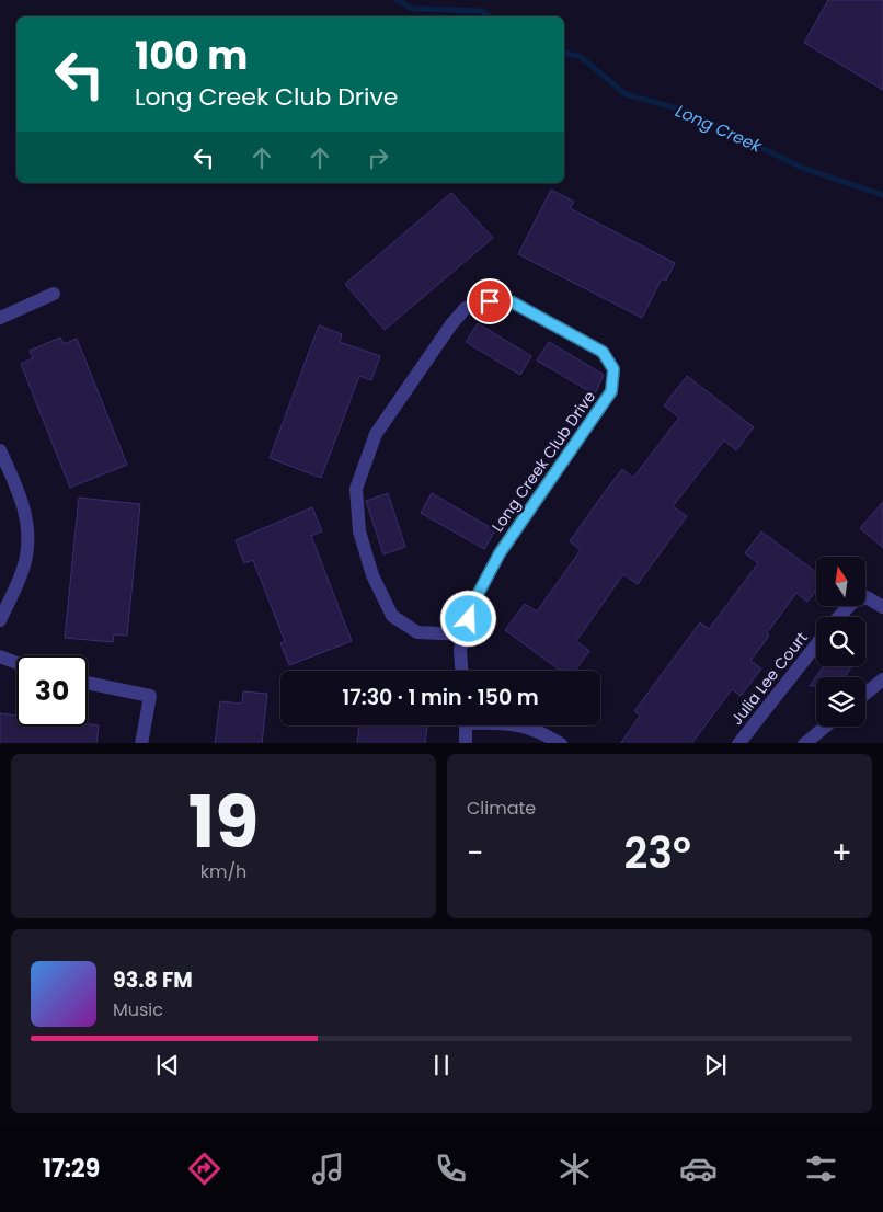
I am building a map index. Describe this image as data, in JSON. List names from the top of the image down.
{
  "streets": {
    "street": ["Long Creek Club Drive", "Julia Lee Court"]
  },
  "water": ["Long Creek"],
  "north": "top",
  "page": {
    "turn": ["100 m", "Long Creek Club Drive"],
    "limit": "30",
    "trip": "17:30 · 1 min · 150 m",
    "tile": [
      ["19", "km/h"],
      "Climate"
    ],
    "heat": ["−", "23°", "+"],
    "song": ["93.8 FM", "Music"],
    "tabs": "17:29"
  }
}
